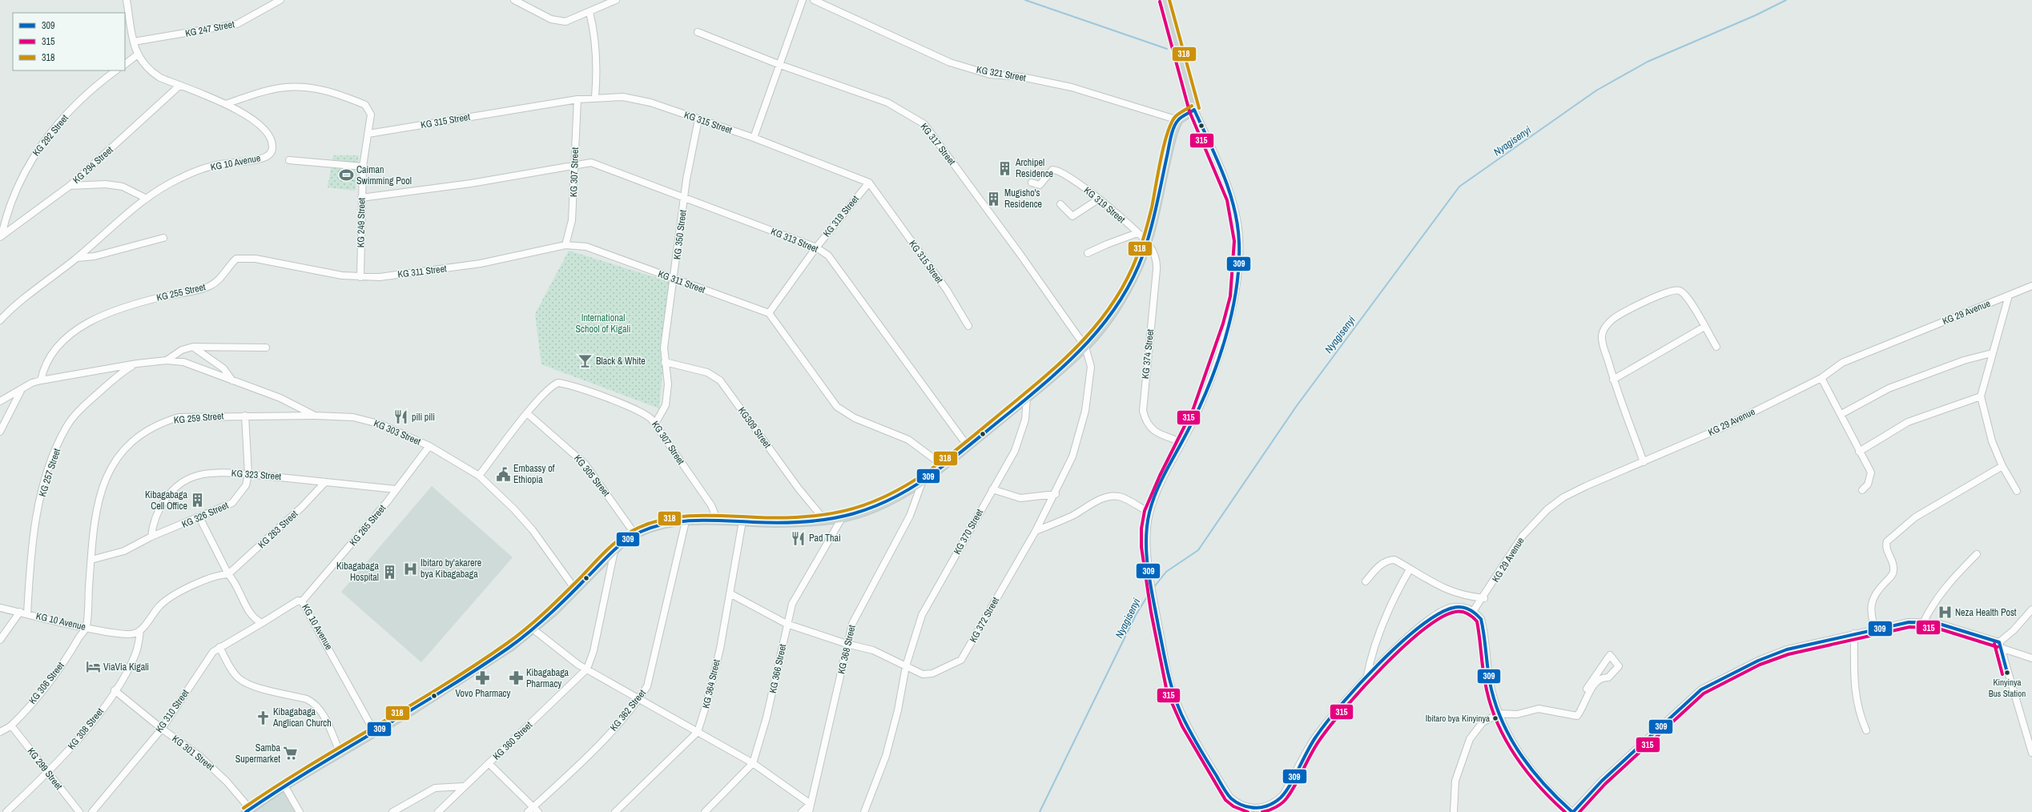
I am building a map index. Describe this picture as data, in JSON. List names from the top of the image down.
{
  "streets": {
    "street": [
      "KG 247 Street",
      "KG 321 Street",
      "KG 315 Street",
      "KG 292 Street",
      "KG 317 Street",
      "KG 10 Avenue",
      "KG 294 Street",
      "KG 307 Street",
      "KG 319 Street",
      "KG 249 Street",
      "KG 350 Street",
      "KG 313 Street",
      "KG 311 Street",
      "KG 255 Street",
      "KG 29 Avenue",
      "KG 374 Street",
      "KG 259 Street",
      "KG309 Street",
      "KG 303 Street",
      "KG 257 Street",
      "KG 323 Street",
      "KG 305 Street",
      "KG 326 Street",
      "KG 265 Street",
      "KG 263 Street",
      "KG 370 Street",
      "KG 372 Street",
      "KG 368 Street",
      "KG 366 Street",
      "KG 306 Street",
      "KG 364 Street",
      "KG 362 Street",
      "KG 310 Street",
      "KG 308 Street",
      "KG 360 Street",
      "KG 301 Street",
      "KG 299 Street"
    ]
  },
  "crossings": [
    ["KG 247 Street", "KG 10 Avenue"],
    ["KG 315 Street", "KG 307 Street"],
    ["KG 315 Street", "KG 319 Street"],
    ["KG 315 Street", "KG 249 Street"],
    ["KG 315 Street", "KG 350 Street"],
    ["KG 292 Street", "KG 294 Street"],
    ["KG 317 Street", "KG 372 Street"],
    ["KG 10 Avenue", "KG 294 Street"],
    ["KG 10 Avenue", "KG 249 Street"],
    ["KG 10 Avenue", "KG 259 Street"],
    ["KG 10 Avenue", "KG 257 Street"],
    ["KG 10 Avenue", "KG 265 Street"],
    ["KG 10 Avenue", "KG 306 Street"],
    ["KG 10 Avenue", "KG 310 Street"],
    ["KG 10 Avenue", "KG 308 Street"],
    ["KG 307 Street", "KG 350 Street"],
    ["KG 307 Street", "KG 313 Street"],
    ["KG 307 Street", "KG 311 Street"],
    ["KG 307 Street", "KG 305 Street"],
    ["KG 319 Street", "KG 313 Street"],
    ["KG 319 Street", "KG 311 Street"],
    ["KG 319 Street", "KG 374 Street"],
    ["KG 249 Street", "KG 313 Street"],
    ["KG 249 Street", "KG 311 Street"],
    ["KG 249 Street", "KG 255 Street"],
    ["KG 350 Street", "KG 313 Street"],
    ["KG 350 Street", "KG 311 Street"],
    ["KG 350 Street", "KG309 Street"],
    ["KG 311 Street", "KG 255 Street"],
    ["KG 255 Street", "KG 303 Street"],
    ["KG 259 Street", "KG 303 Street"],
    ["KG 259 Street", "KG 326 Street"],
    ["KG 259 Street", "KG 306 Street"],
    ["KG 303 Street", "KG 257 Street"],
    ["KG 303 Street", "KG 265 Street"],
    ["KG 323 Street", "KG 326 Street"],
    ["KG 323 Street", "KG 265 Street"],
    ["KG 323 Street", "KG 263 Street"],
    ["KG 370 Street", "KG 372 Street"],
    ["KG 372 Street", "KG 368 Street"],
    ["KG 372 Street", "KG 366 Street"],
    ["KG 372 Street", "KG 364 Street"],
    ["KG 306 Street", "KG 299 Street"],
    ["KG 310 Street", "KG 301 Street"],
    ["KG 308 Street", "KG 301 Street"],
    ["KG 308 Street", "KG 299 Street"]
  ],
  "water": ["Nyagisenyi"],
  "parks": ["International School of Kigali"],
  "places": {
    "building": [
      "Archipel Residence",
      "Mugisho's Residence",
      "Kibagabaga Cell Office",
      "Kibagabaga Hospital"
    ],
    "sports": ["Caiman Swimming Pool"],
    "bar": ["Black & White"],
    "restaurant": ["pili pili", "Pad Thai"],
    "public building": ["Embassy of Ethiopia"],
    "hospital": ["Ibitaro by'akarere bya Kibagabaga", "Neza Health Post"],
    "hotel": ["ViaVia Kigali"],
    "other": ["Kinyinya Bus Station", "Ibitaro bya Kinyinya"],
    "pharmacy": ["Vovo Pharmacy", "Kibagabaga Pharmacy"],
    "church": ["Kibagabaga Anglican Church"],
    "supermarket": ["Samba Supermarket"]
  },
  "lines": ["transit line 318", "transit line 315", "transit line 309"],
  "legend": ["309", "315", "318"]
}
